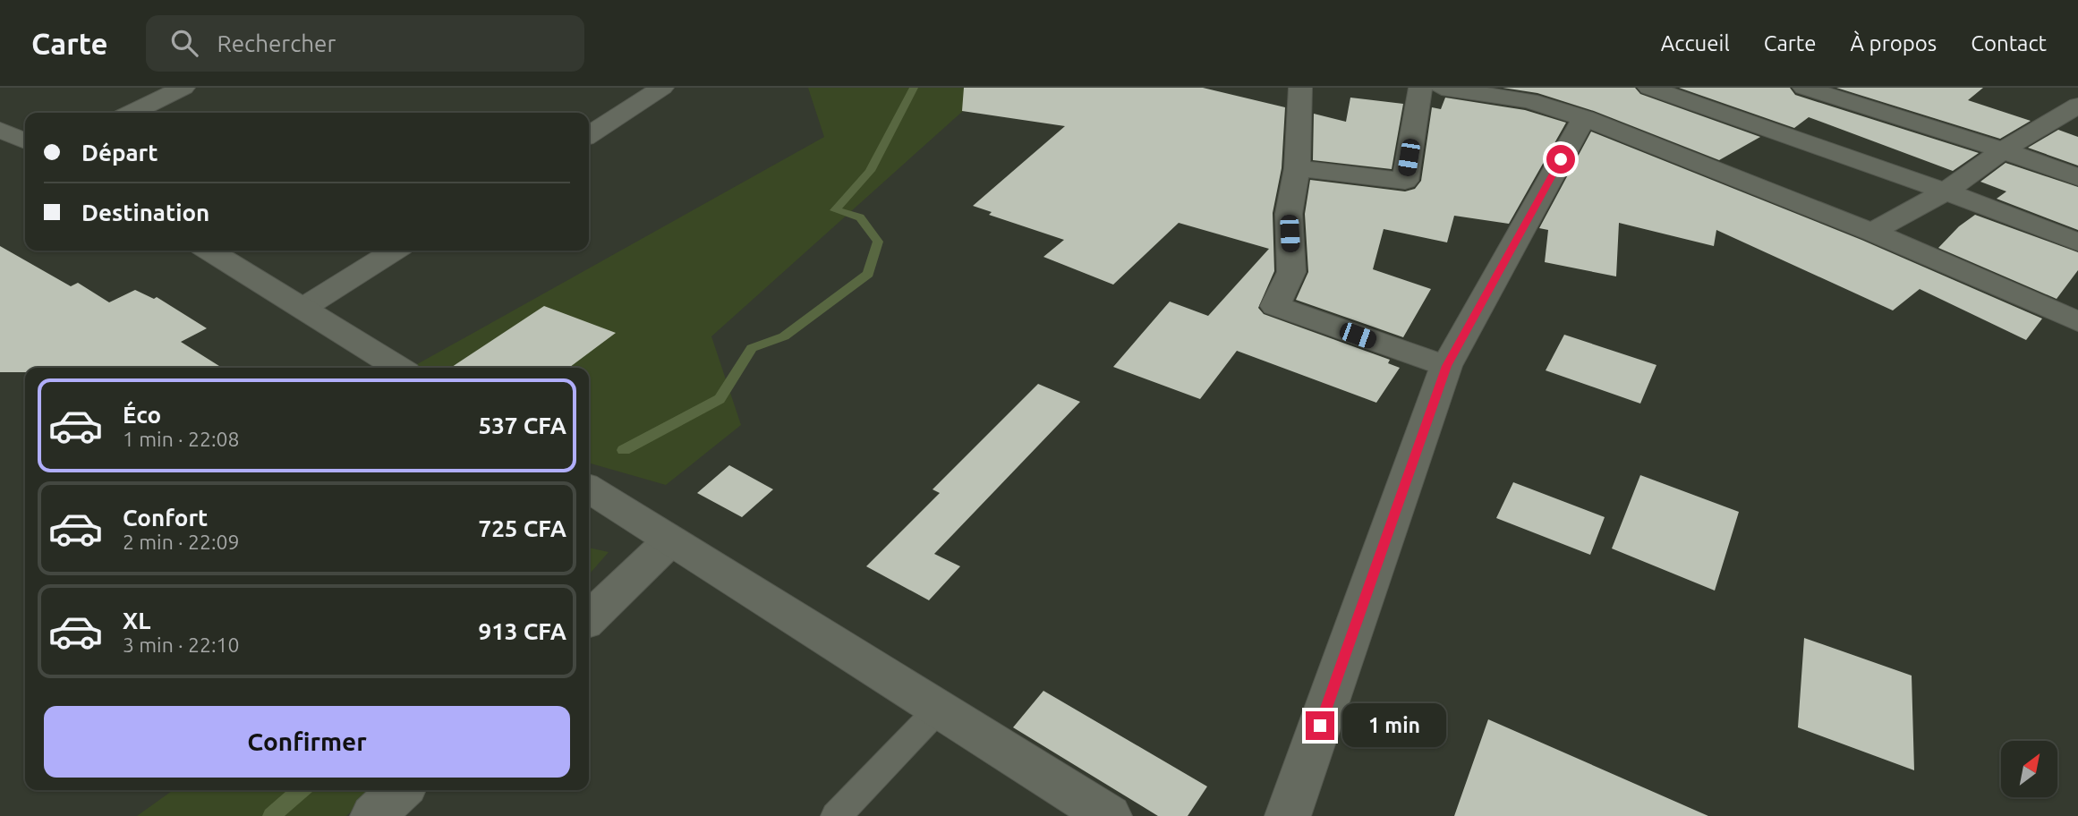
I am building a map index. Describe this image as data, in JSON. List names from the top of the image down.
{
  "north": "top right",
  "page": {
    "header": "Carte",
    "search": "Rechercher",
    "nav": [
      "Accueil",
      "Carte",
      "À propos",
      "Contact"
    ],
    "banner": ["Départ", "Destination"],
    "list": [
      {
        "name": "Éco",
        "note": "1 min · 22:08",
        "value": "537 CFA"
      },
      {
        "name": "Confort",
        "note": "2 min · 22:09",
        "value": "725 CFA"
      },
      {
        "name": "XL",
        "note": "3 min · 22:10",
        "value": "913 CFA"
      }
    ],
    "buttons": "Confirmer",
    "bubble": "1 min"
  }
}
